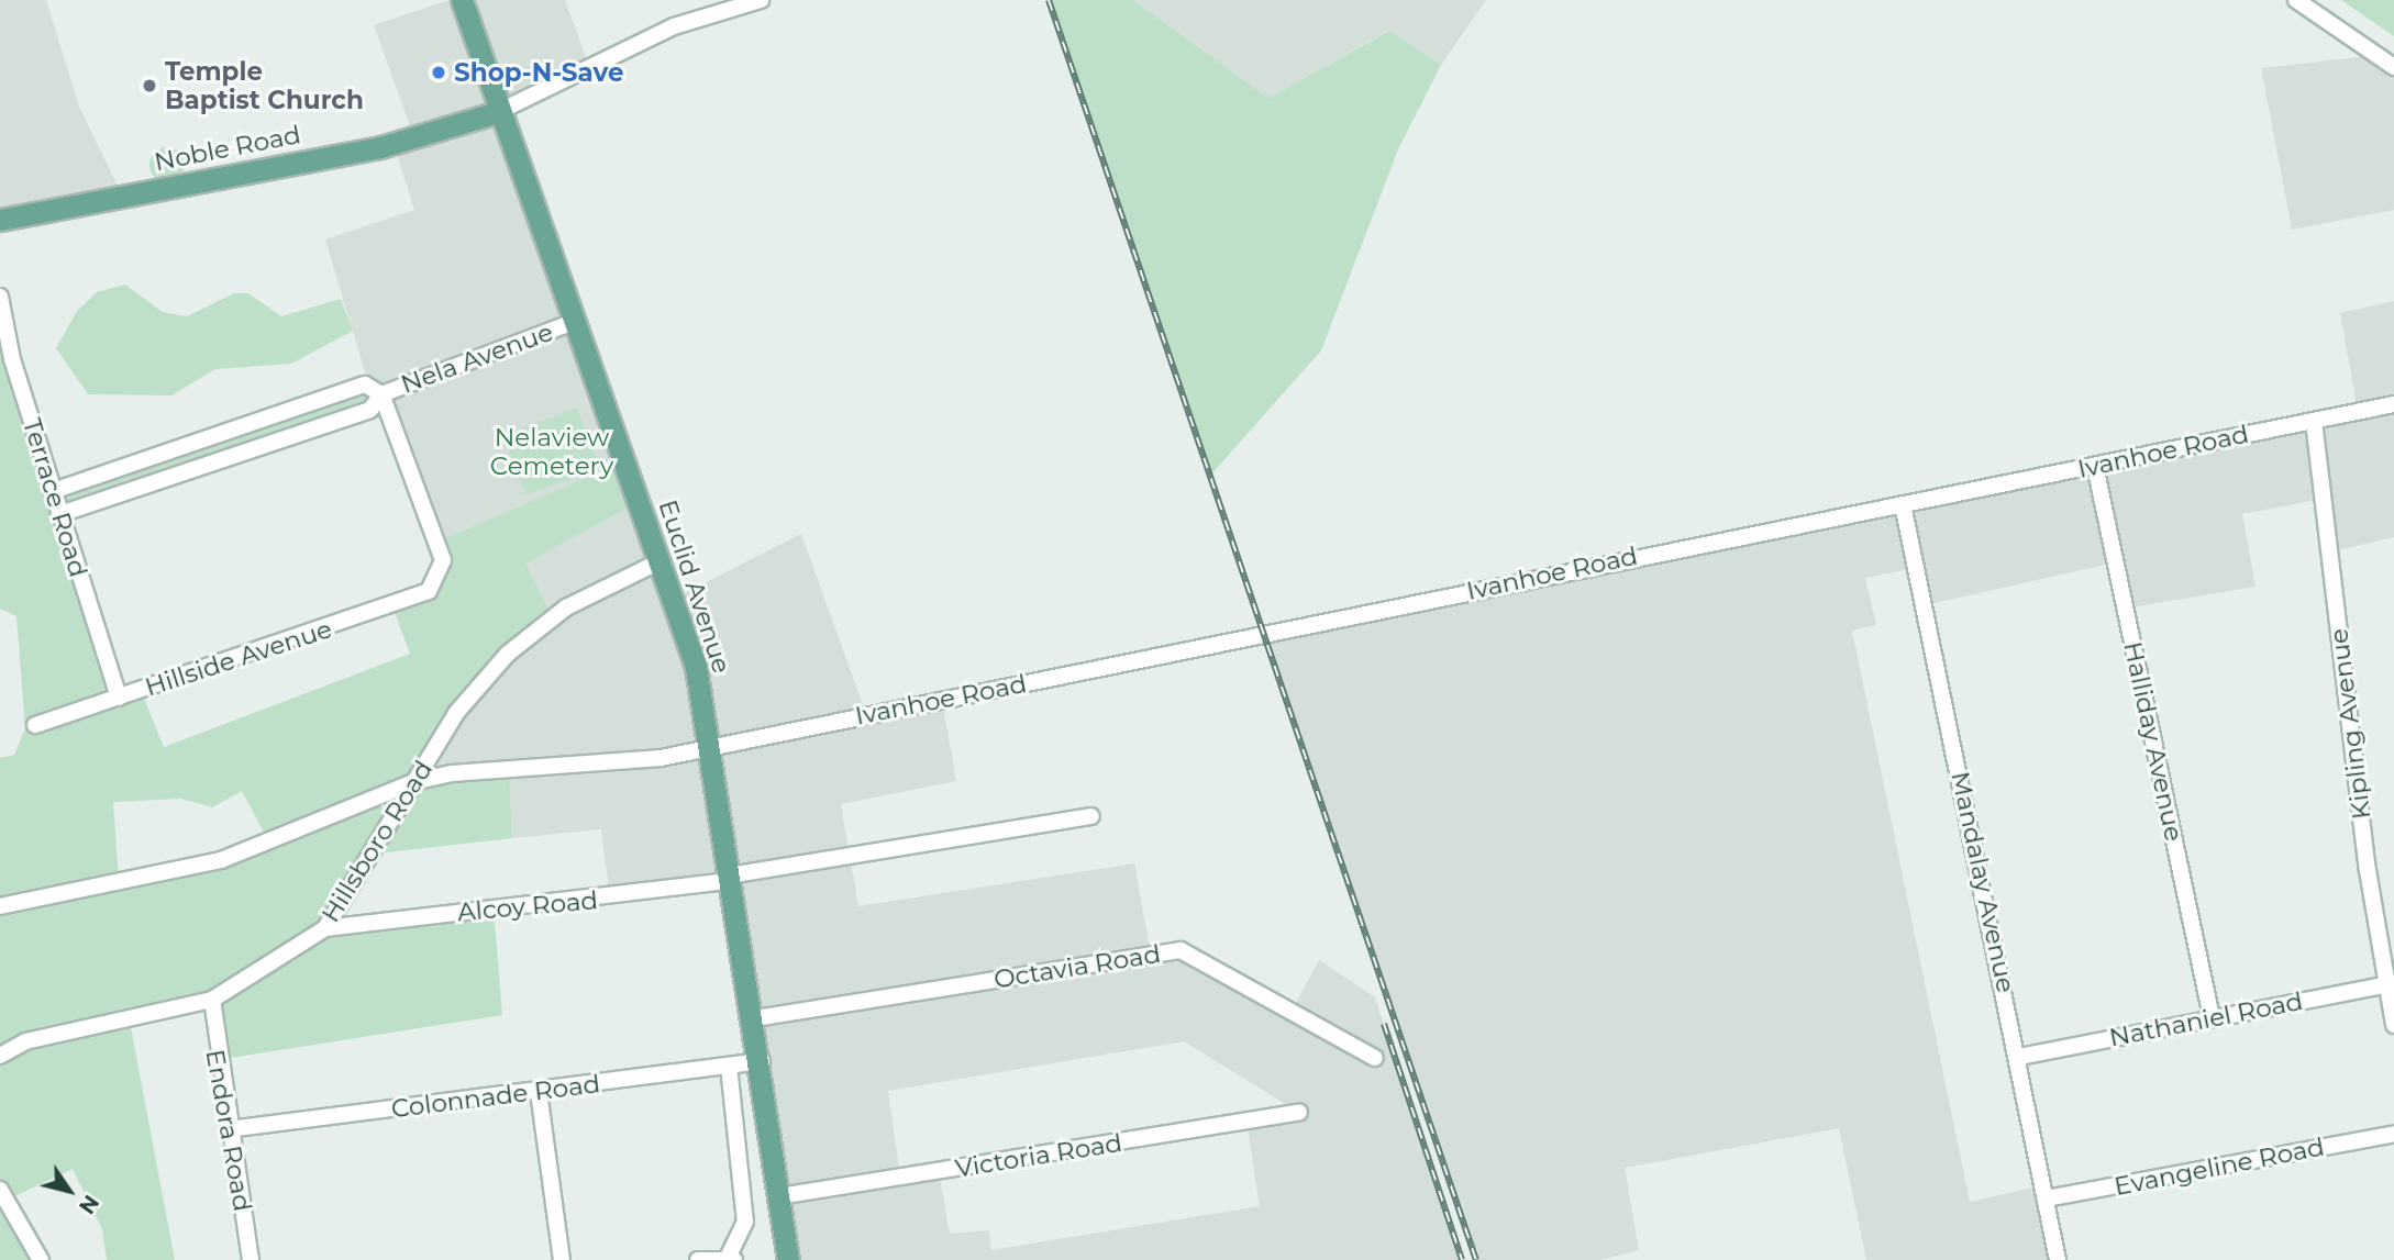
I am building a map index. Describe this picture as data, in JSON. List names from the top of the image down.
{
  "streets": {
    "main road": ["Noble Road", "Euclid Avenue"],
    "street": [
      "Nela Avenue",
      "Ivanhoe Road",
      "Terrace Road",
      "Hillside Avenue",
      "Kipling Avenue",
      "Halliday Avenue",
      "Hillsboro Road",
      "Mandalay Avenue",
      "Alcoy Road",
      "Octavia Road",
      "Nathaniel Road",
      "Colonnade Road",
      "Endora Road",
      "Victoria Road",
      "Evangeline Road"
    ]
  },
  "crossings": [
    ["Noble Road", "Euclid Avenue"],
    ["Nela Avenue", "Terrace Road"],
    ["Nela Avenue", "Euclid Avenue"],
    ["Nela Avenue", "Hillside Avenue"],
    ["Ivanhoe Road", "Euclid Avenue"],
    ["Ivanhoe Road", "Kipling Avenue"],
    ["Ivanhoe Road", "Halliday Avenue"],
    ["Ivanhoe Road", "Hillsboro Road"],
    ["Ivanhoe Road", "Mandalay Avenue"],
    ["Terrace Road", "Hillside Avenue"],
    ["Euclid Avenue", "Hillsboro Road"],
    ["Euclid Avenue", "Alcoy Road"],
    ["Euclid Avenue", "Octavia Road"],
    ["Euclid Avenue", "Colonnade Road"],
    ["Euclid Avenue", "Victoria Road"],
    ["Kipling Avenue", "Nathaniel Road"],
    ["Halliday Avenue", "Nathaniel Road"],
    ["Hillsboro Road", "Alcoy Road"],
    ["Hillsboro Road", "Endora Road"],
    ["Mandalay Avenue", "Nathaniel Road"],
    ["Mandalay Avenue", "Evangeline Road"],
    ["Colonnade Road", "Endora Road"]
  ],
  "parks": ["Nelaview Cemetery"],
  "places": ["Shop-N-Save", "Temple Baptist Church"],
  "north": "bottom right"
}
